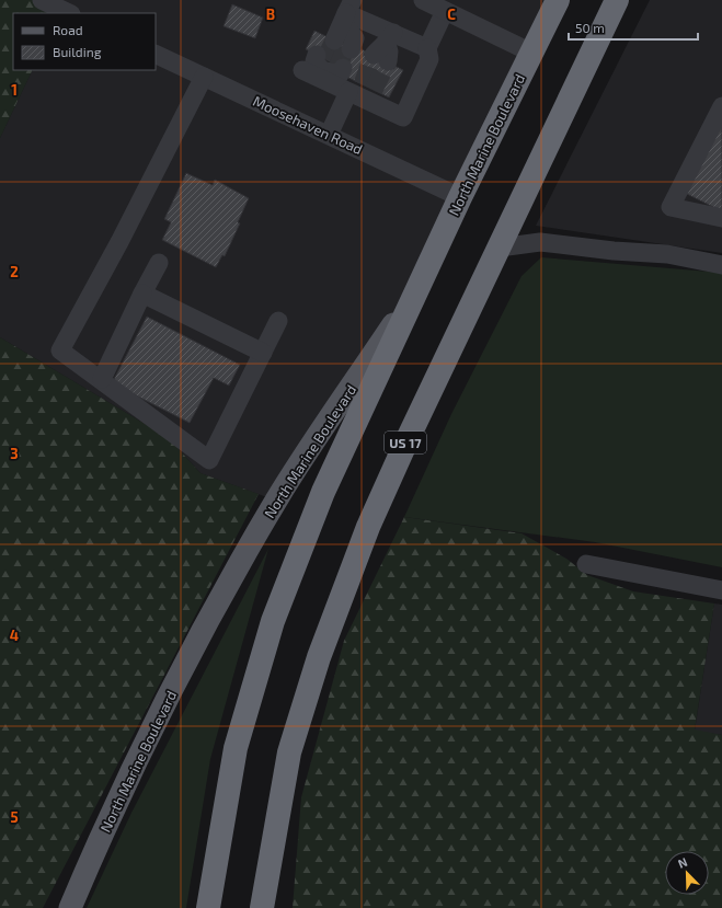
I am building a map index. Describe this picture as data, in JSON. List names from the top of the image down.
{
  "streets": {
    "highway": ["North Marine Boulevard", "US 17"],
    "street": ["Moosehaven Road"]
  },
  "crossings": [
    ["Moosehaven Road", "North Marine Boulevard"]
  ],
  "legend": ["Road", "Building"],
  "scale_bar": "50 m",
  "north": "top left",
  "grid": {
    "columns": ["B", "C"],
    "rows": [
      "1",
      "2",
      "3",
      "4",
      "5"
    ]
  }
}
